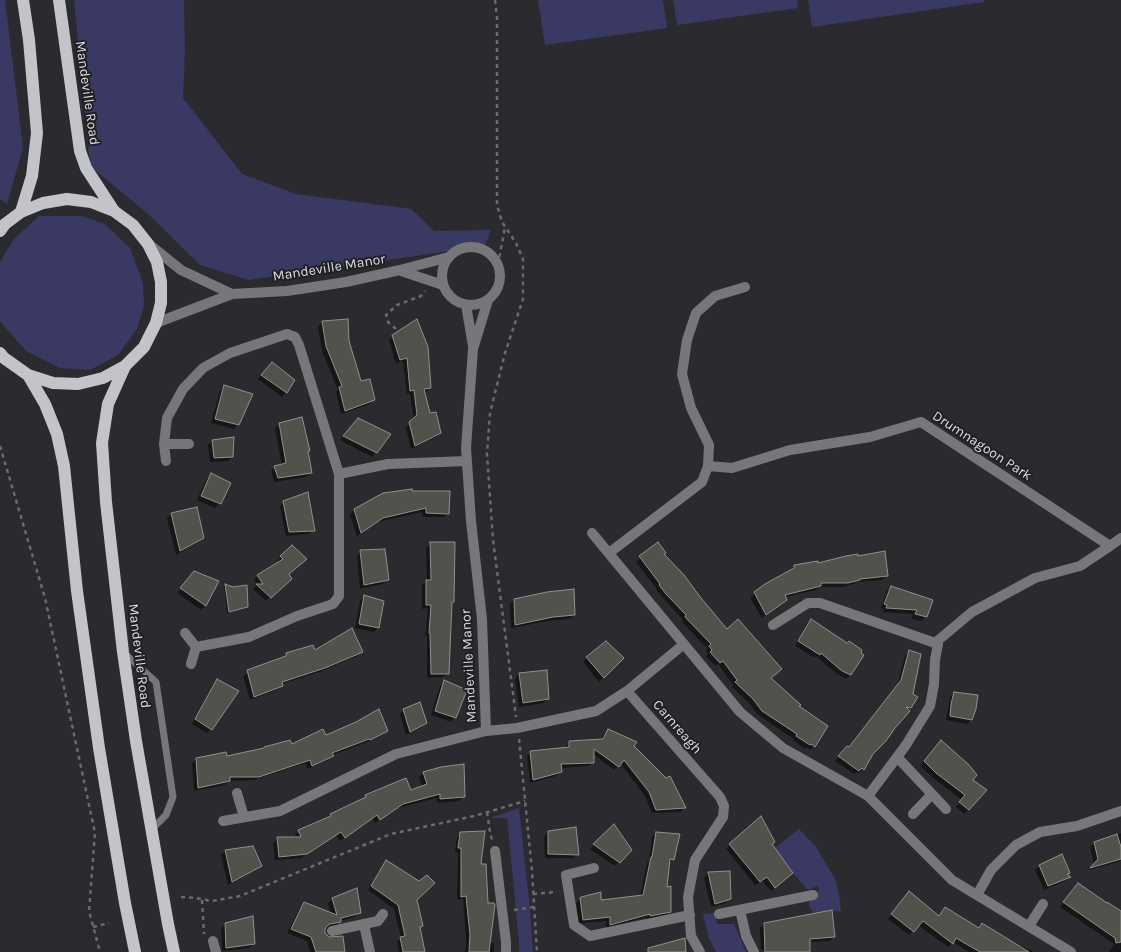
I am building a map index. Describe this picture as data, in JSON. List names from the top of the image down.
{
  "streets": {
    "main road": ["Mandeville Road"],
    "street": ["Mandeville Manor", "Drumnagoon Park", "Carnreagh"]
  }
}
